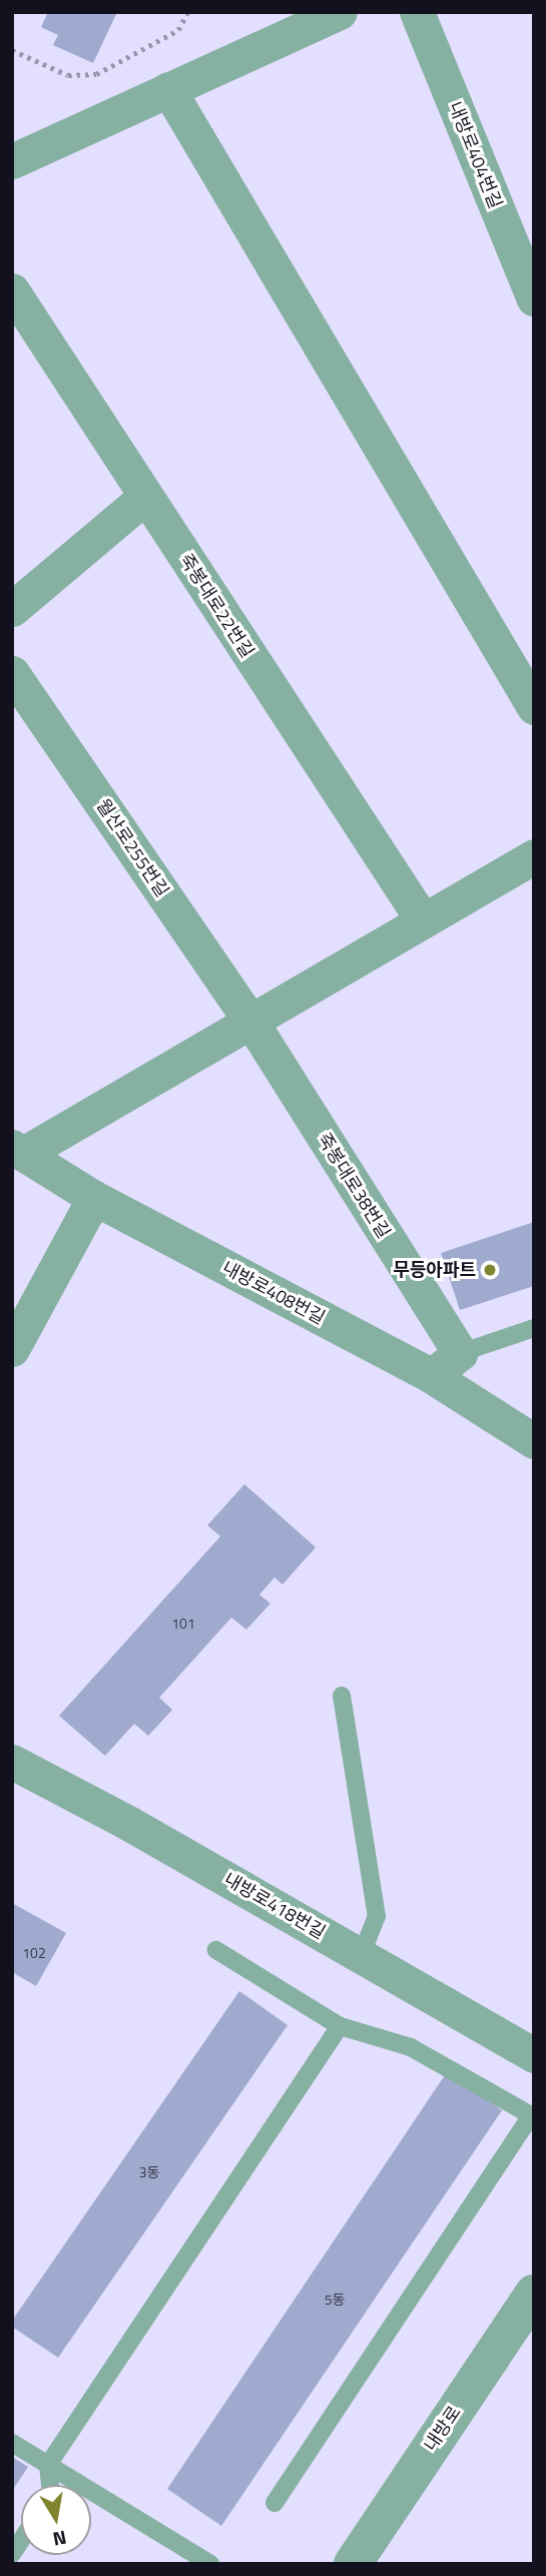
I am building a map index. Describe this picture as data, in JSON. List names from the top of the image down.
{
  "streets": {
    "street": [
      "내방로404번길",
      "죽봉대로22번길",
      "월산로255번길",
      "죽봉대로38번길",
      "내방로408번길",
      "내방로418번길",
      "내방로"
    ]
  },
  "crossings": [
    ["월산로255번길", "죽봉대로38번길"]
  ],
  "places": ["무등아파트"],
  "house_numbers": [
    "101",
    "102",
    "3동",
    "5동"
  ],
  "north": "bottom"
}
